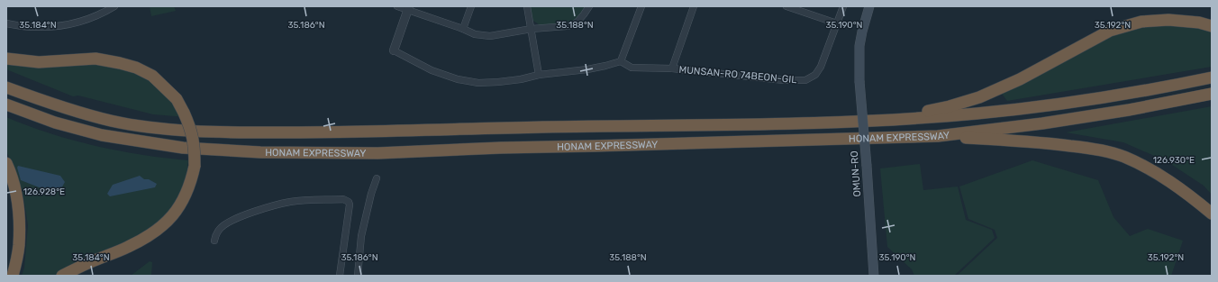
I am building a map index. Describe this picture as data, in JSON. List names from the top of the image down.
{
  "streets": {
    "highway": ["HONAM EXPRESSWAY"],
    "main road": ["OMUN-RO"],
    "street": ["MUNSAN-RO 74BEON-GIL"]
  },
  "coordinates": [
    "35.184°N",
    "35.186°N",
    "35.188°N",
    "35.190°N",
    "35.192°N",
    "126.930°E",
    "126.928°E"
  ]
}
